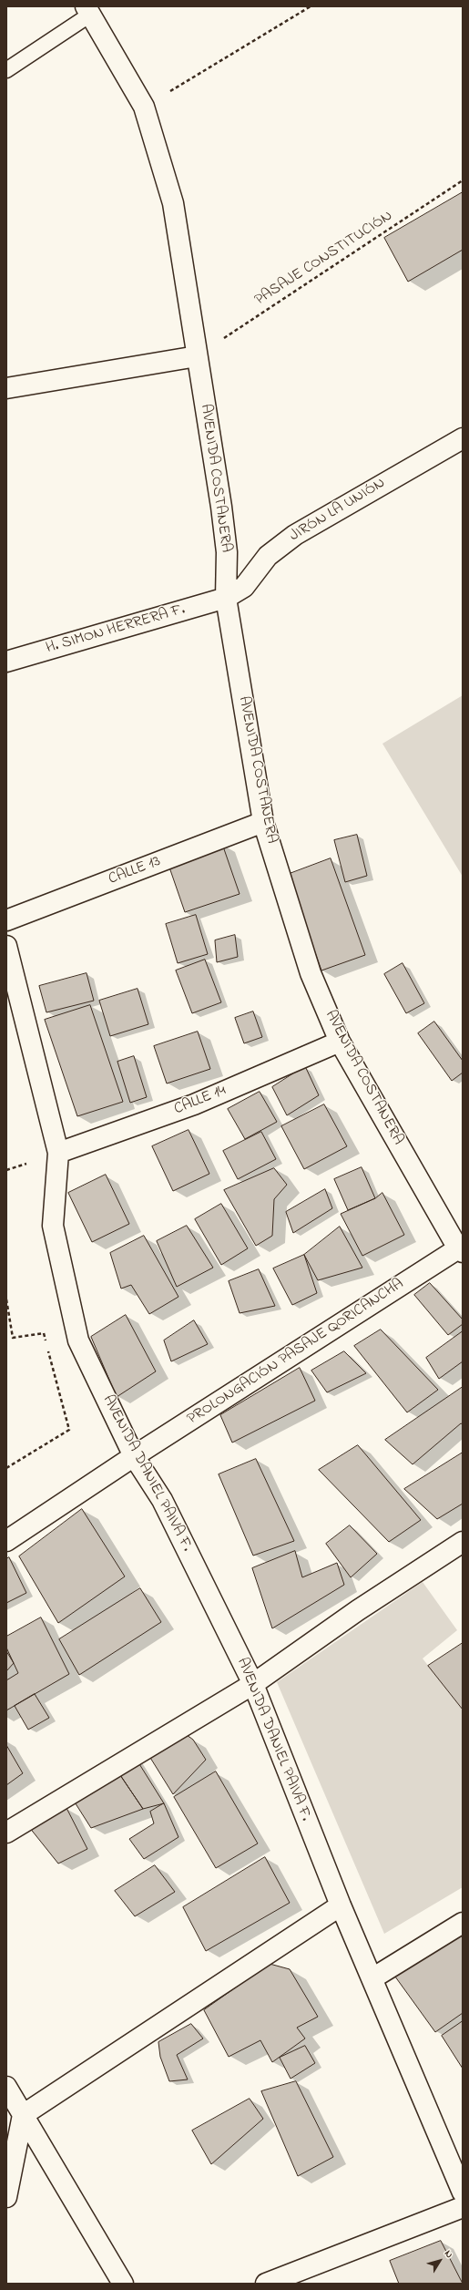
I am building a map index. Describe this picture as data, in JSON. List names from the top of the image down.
{
  "streets": {
    "street": [
      "AVENIDA COSTANERA",
      "JIRÓN LA UNIÓN",
      "H. SIMON HERRERA F.",
      "CALLE 13",
      "CALLE 14",
      "PROLONGACIÓN PASAJE QORICANCHA",
      "AVENIDA DANIEL PAIVA F."
    ],
    "path": ["PASAJE CONSTITUCIÓN"]
  },
  "crossings": [
    ["PASAJE CONSTITUCIÓN", "AVENIDA COSTANERA"],
    ["AVENIDA COSTANERA", "JIRÓN LA UNIÓN"],
    ["AVENIDA COSTANERA", "H. SIMON HERRERA F."],
    ["AVENIDA COSTANERA", "CALLE 13"],
    ["AVENIDA COSTANERA", "CALLE 14"],
    ["AVENIDA COSTANERA", "PROLONGACIÓN PASAJE QORICANCHA"],
    ["JIRÓN LA UNIÓN", "H. SIMON HERRERA F."],
    ["CALLE 14", "AVENIDA DANIEL PAIVA F."],
    ["PROLONGACIÓN PASAJE QORICANCHA", "AVENIDA DANIEL PAIVA F."]
  ],
  "north": "top right"
}
